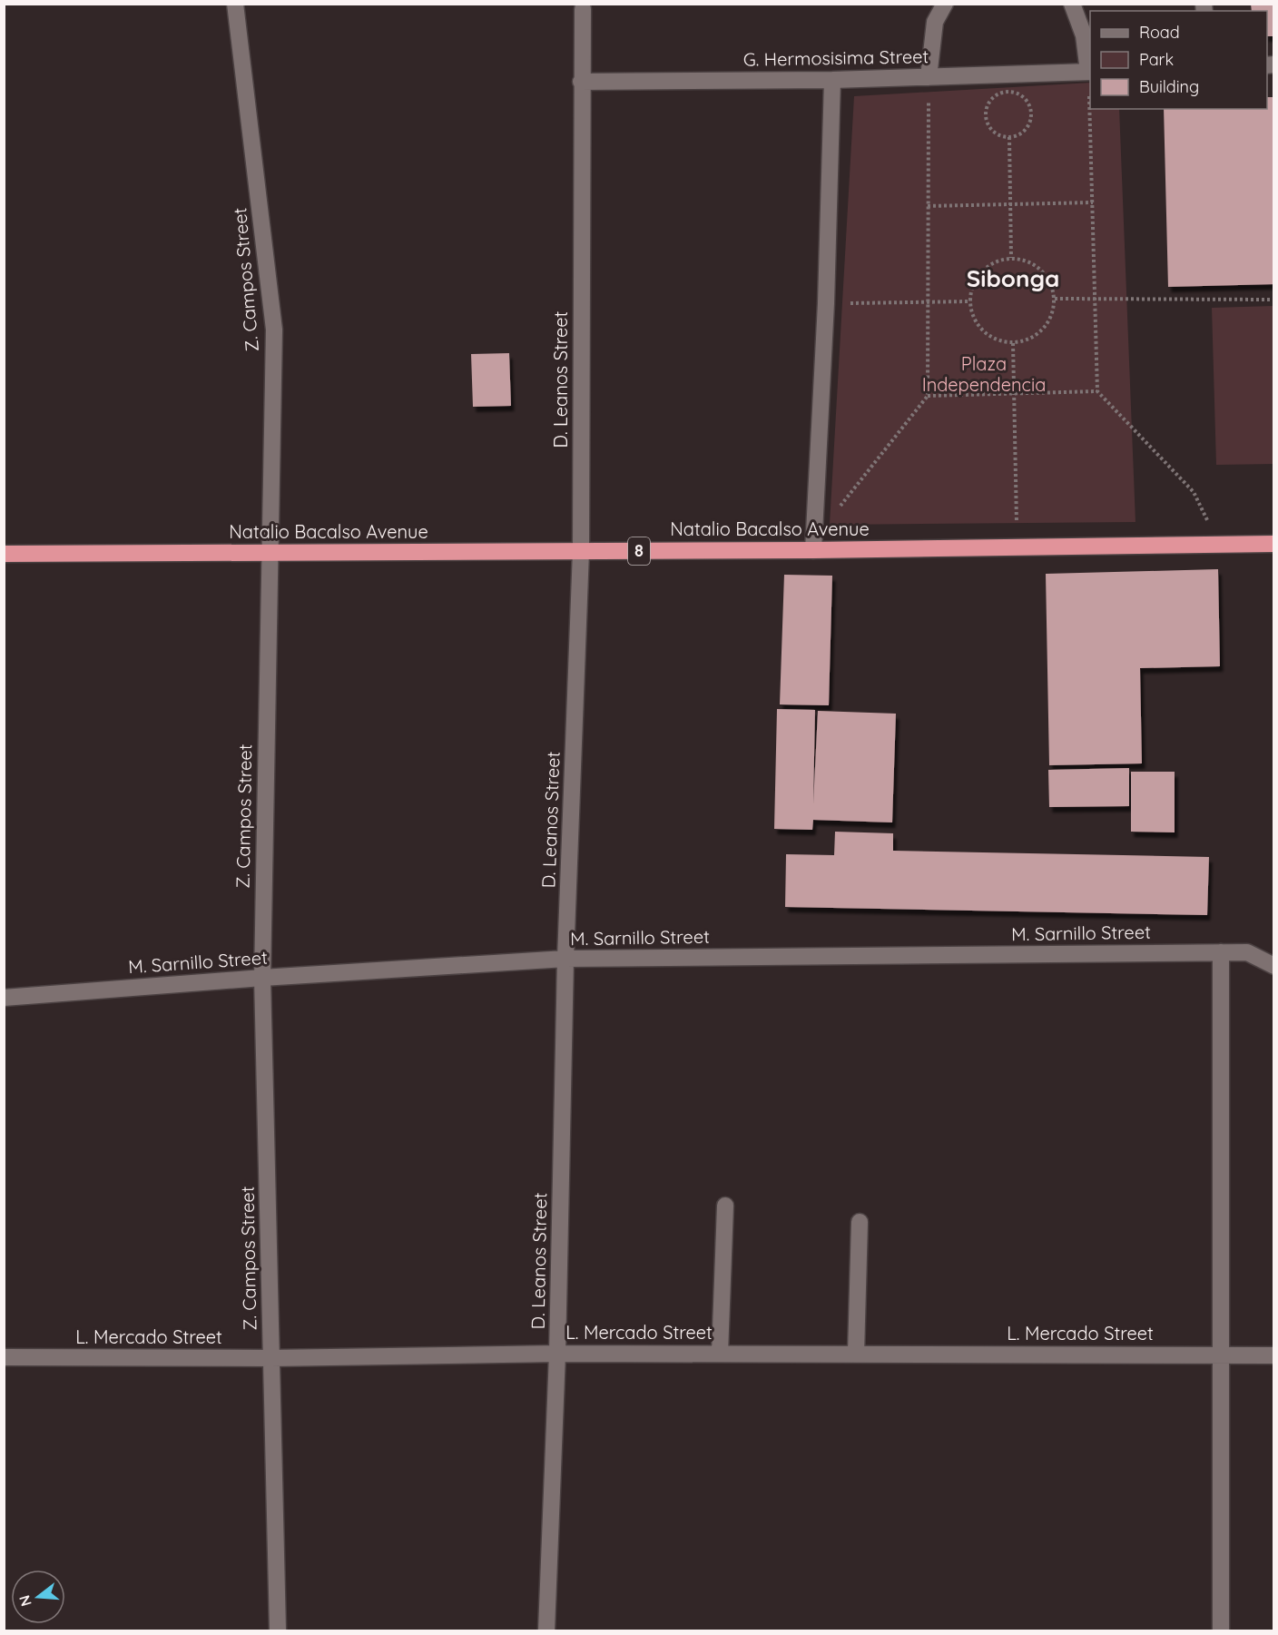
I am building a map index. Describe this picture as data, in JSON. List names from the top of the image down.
{
  "streets": {
    "highway": ["Natalio Bacalso Avenue", "8"],
    "street": [
      "G. Hermosisima Street",
      "Z. Campos Street",
      "D. Leanos Street",
      "M. Sarnillo Street",
      "L. Mercado Street"
    ]
  },
  "crossings": [
    ["G. Hermosisima Street", "D. Leanos Street"],
    ["Z. Campos Street", "Natalio Bacalso Avenue"],
    ["Z. Campos Street", "M. Sarnillo Street"],
    ["Z. Campos Street", "L. Mercado Street"],
    ["D. Leanos Street", "Natalio Bacalso Avenue"],
    ["D. Leanos Street", "M. Sarnillo Street"],
    ["D. Leanos Street", "L. Mercado Street"]
  ],
  "districts": ["Sibonga"],
  "parks": ["Plaza Independencia"],
  "legend": ["Road", "Park", "Building"],
  "north": "left"
}
